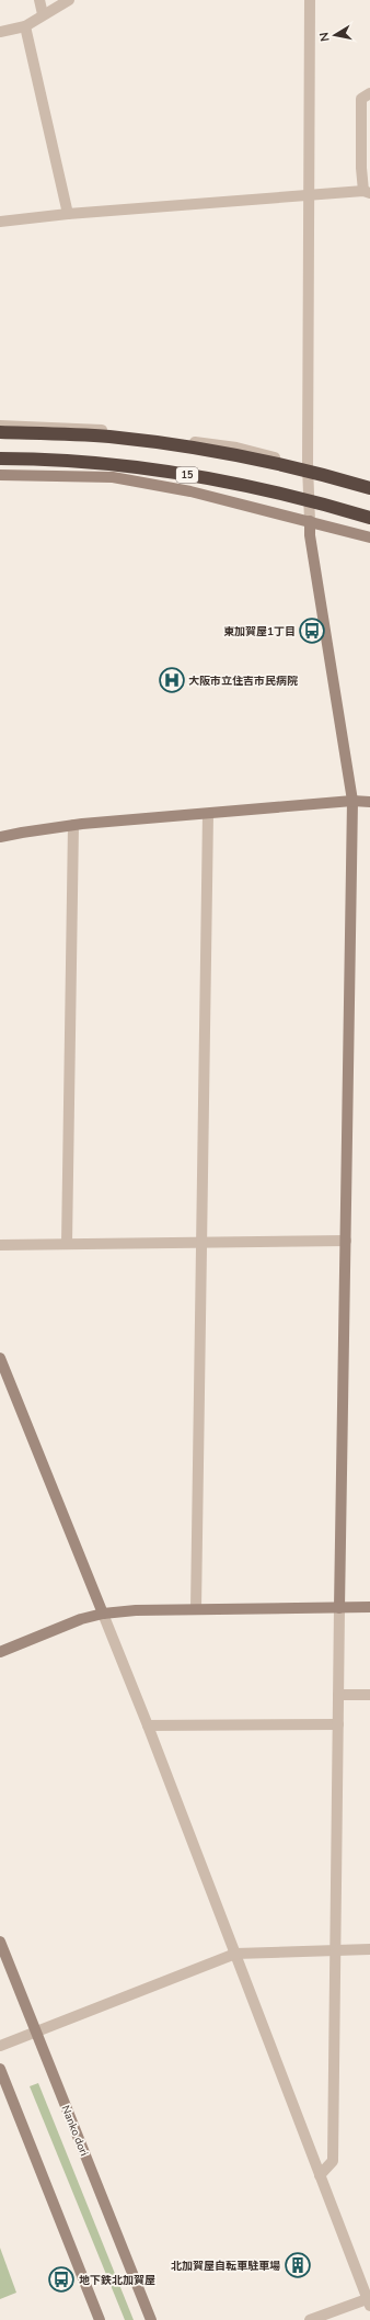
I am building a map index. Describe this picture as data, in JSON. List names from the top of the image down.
{
  "streets": {
    "highway": ["15"],
    "street": ["Nanko dori"]
  },
  "places": {
    "bus stop": ["東加賀屋1丁目", "地下鉄北加賀屋"],
    "hospital": ["大阪市立住吉市民病院"],
    "building": ["北加賀屋自転車駐車場"]
  },
  "north": "left"
}
